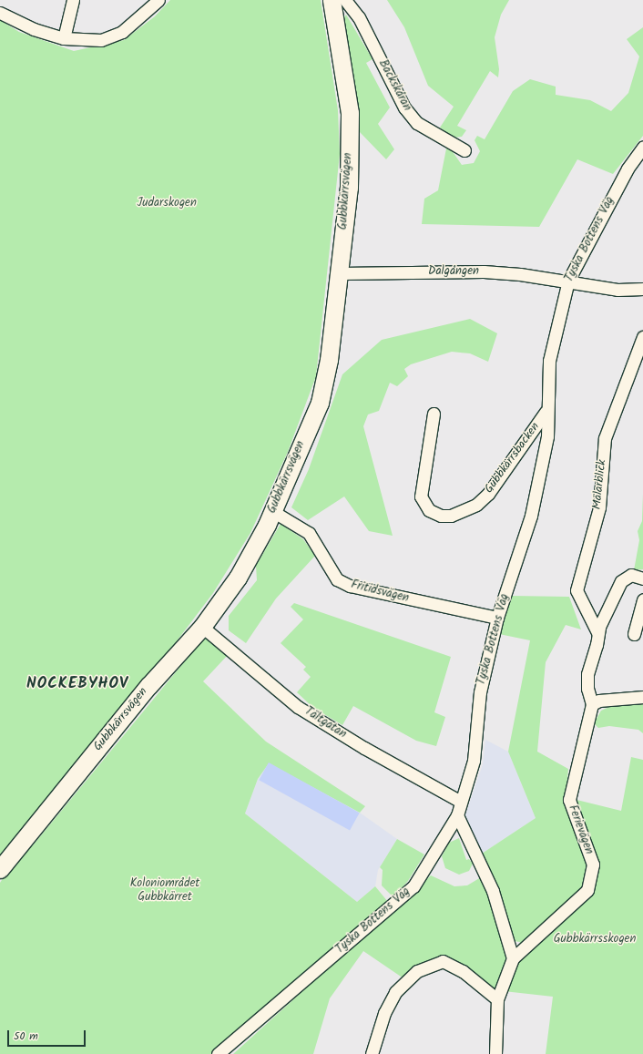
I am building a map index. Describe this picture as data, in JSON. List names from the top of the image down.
{
  "streets": {
    "street": [
      "Backskåran",
      "Gubbkärrsvägen",
      "Tyska Bottens Väg",
      "Dalgången",
      "Gubbkärrsbacken",
      "Mälarblick",
      "Fritidsvägen",
      "Tältgatan",
      "Ferievägen"
    ]
  },
  "crossings": [
    ["Gubbkärrsvägen", "Dalgången"],
    ["Gubbkärrsvägen", "Fritidsvägen"],
    ["Gubbkärrsvägen", "Tältgatan"],
    ["Tyska Bottens Väg", "Dalgången"],
    ["Tyska Bottens Väg", "Gubbkärrsbacken"],
    ["Tyska Bottens Väg", "Fritidsvägen"],
    ["Tyska Bottens Väg", "Tältgatan"],
    ["Mälarblick", "Ferievägen"]
  ],
  "districts": ["NOCKEBYHOV"],
  "parks": ["Judarskogen", "Koloniområdet Gubbkärret", "Gubbkärrsskogen"],
  "scale_bar": "50 m"
}
